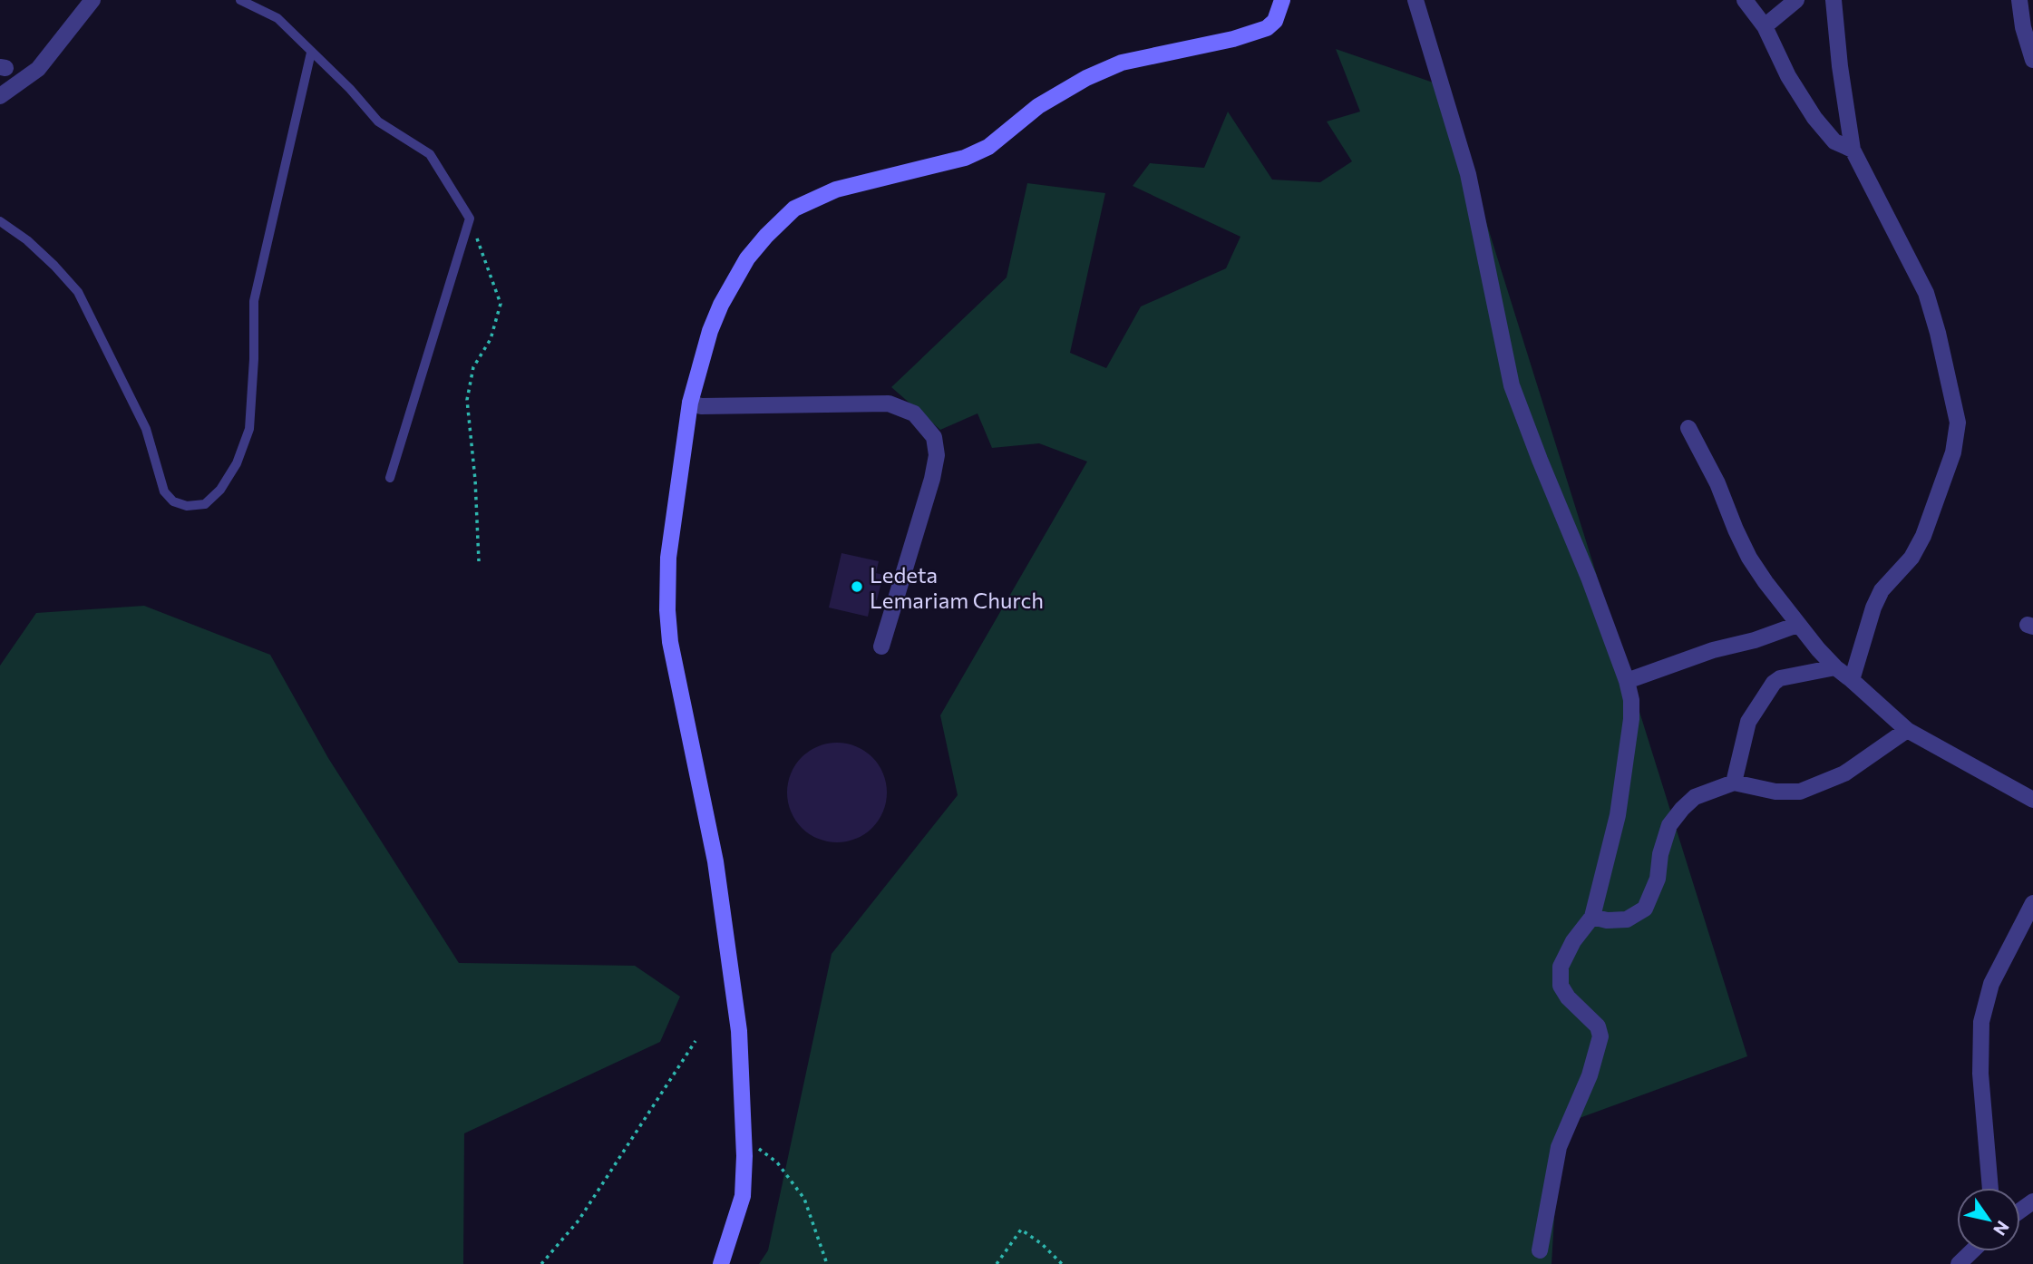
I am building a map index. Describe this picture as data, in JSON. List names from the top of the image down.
{
  "places": ["Ledeta Lemariam Church"],
  "north": "bottom right"
}
